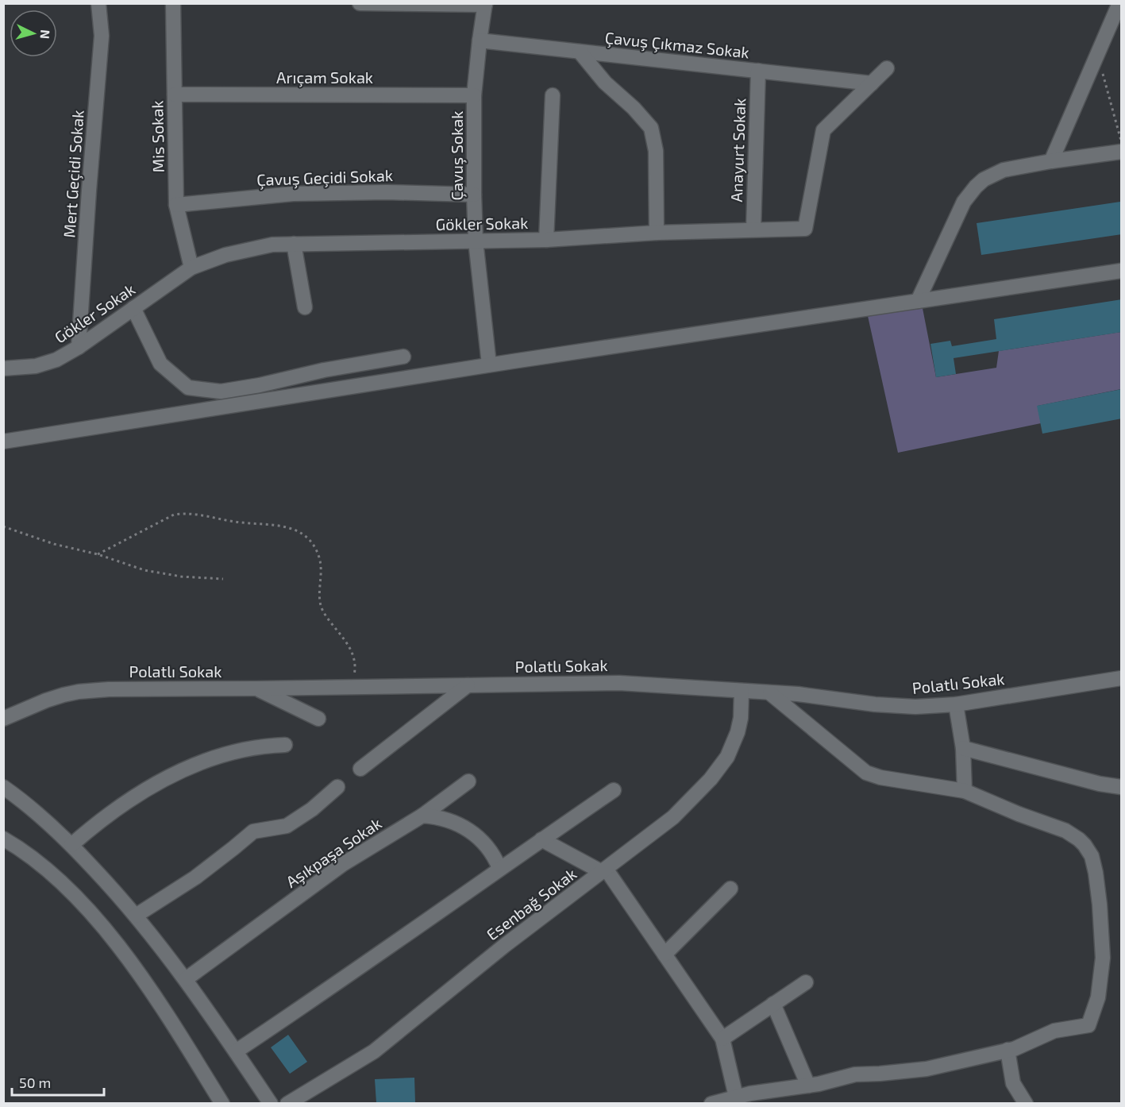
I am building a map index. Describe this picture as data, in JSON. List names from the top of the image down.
{
  "streets": {
    "street": [
      "Çavuş Çıkmaz Sokak",
      "Arıçam Sokak",
      "Mis Sokak",
      "Anayurt Sokak",
      "Çavuş Sokak",
      "Mert Geçidi Sokak",
      "Çavuş Geçidi Sokak",
      "Gökler Sokak",
      "Polatlı Sokak",
      "Aşıkpaşa Sokak",
      "Esenbağ Sokak"
    ]
  },
  "crossings": [
    ["Çavuş Çıkmaz Sokak", "Anayurt Sokak"],
    ["Çavuş Çıkmaz Sokak", "Çavuş Sokak"],
    ["Çavuş Çıkmaz Sokak", "Gökler Sokak"],
    ["Arıçam Sokak", "Mis Sokak"],
    ["Arıçam Sokak", "Çavuş Sokak"],
    ["Mis Sokak", "Çavuş Geçidi Sokak"],
    ["Mis Sokak", "Gökler Sokak"],
    ["Anayurt Sokak", "Gökler Sokak"],
    ["Çavuş Sokak", "Çavuş Geçidi Sokak"],
    ["Çavuş Sokak", "Gökler Sokak"],
    ["Mert Geçidi Sokak", "Gökler Sokak"],
    ["Polatlı Sokak", "Esenbağ Sokak"]
  ],
  "scale_bar": "50 m",
  "north": "right"
}
